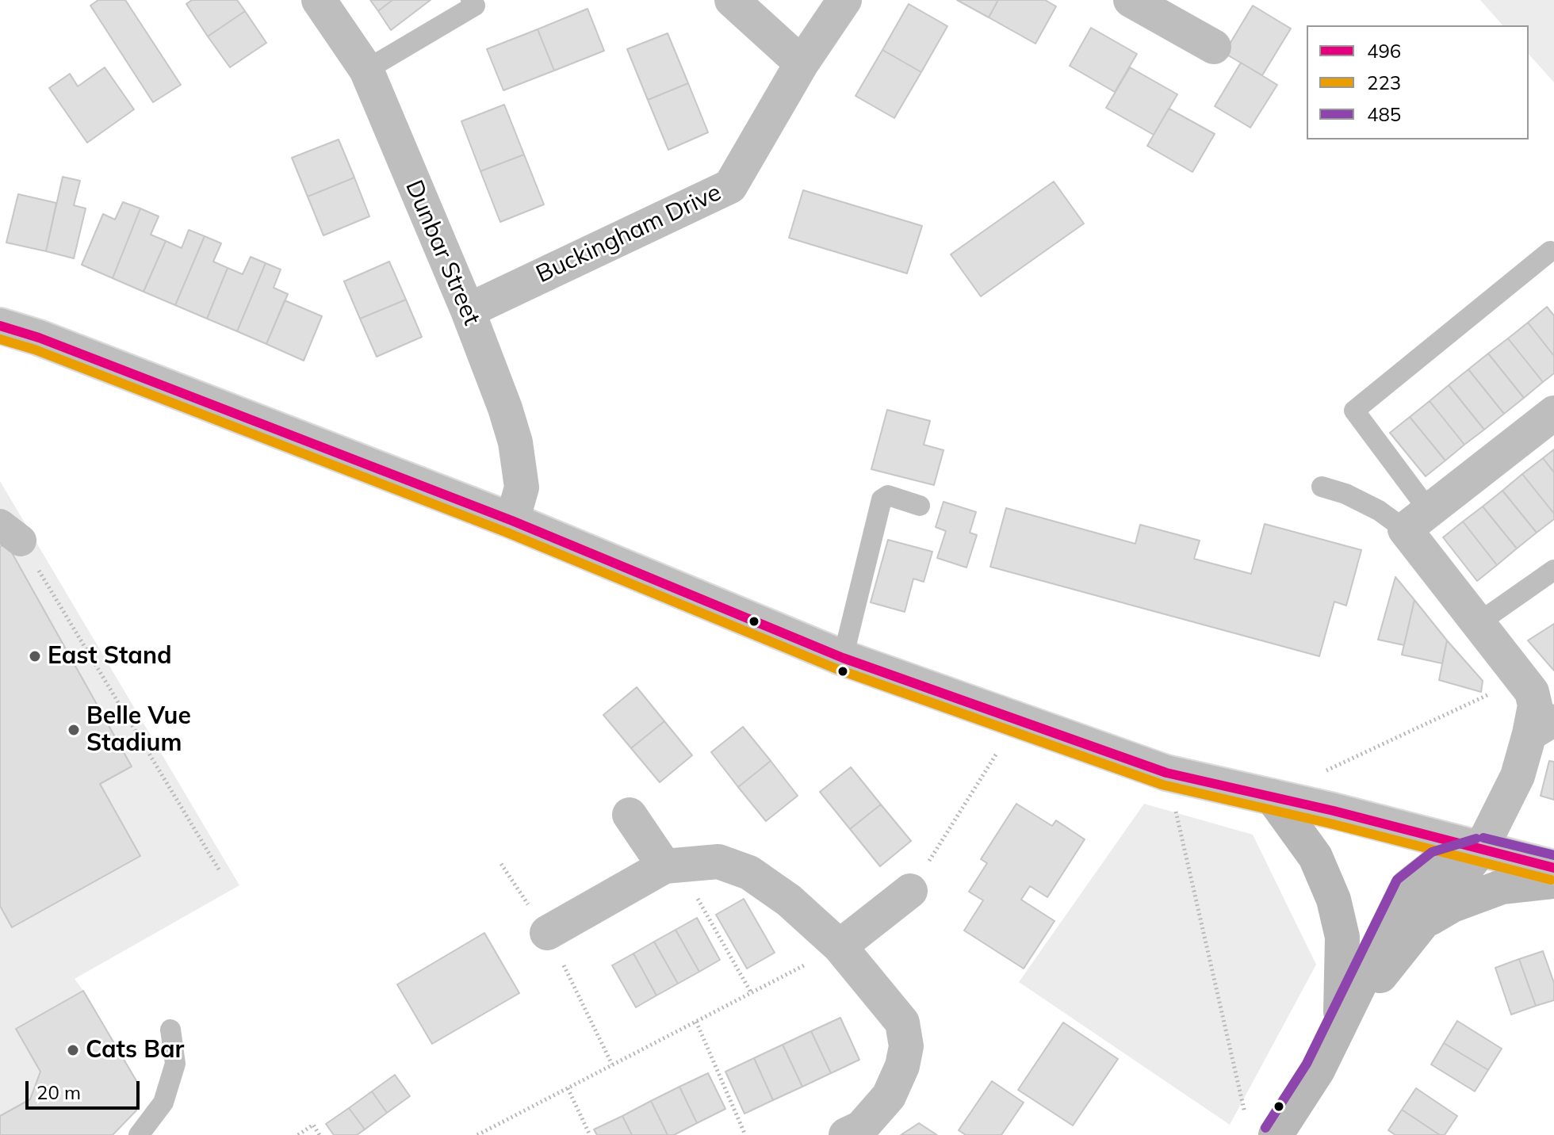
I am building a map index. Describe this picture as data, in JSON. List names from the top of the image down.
{
  "streets": {
    "main road": ["Buckingham Drive", "Dunbar Street"]
  },
  "crossings": [
    ["Buckingham Drive", "Dunbar Street"]
  ],
  "places": ["East Stand", "Belle Vue Stadium", "Cats Bar"],
  "lines": ["transit line 496", "transit line 223", "transit line 485"],
  "legend": ["496", "223", "485"],
  "scale_bar": "20 m"
}
